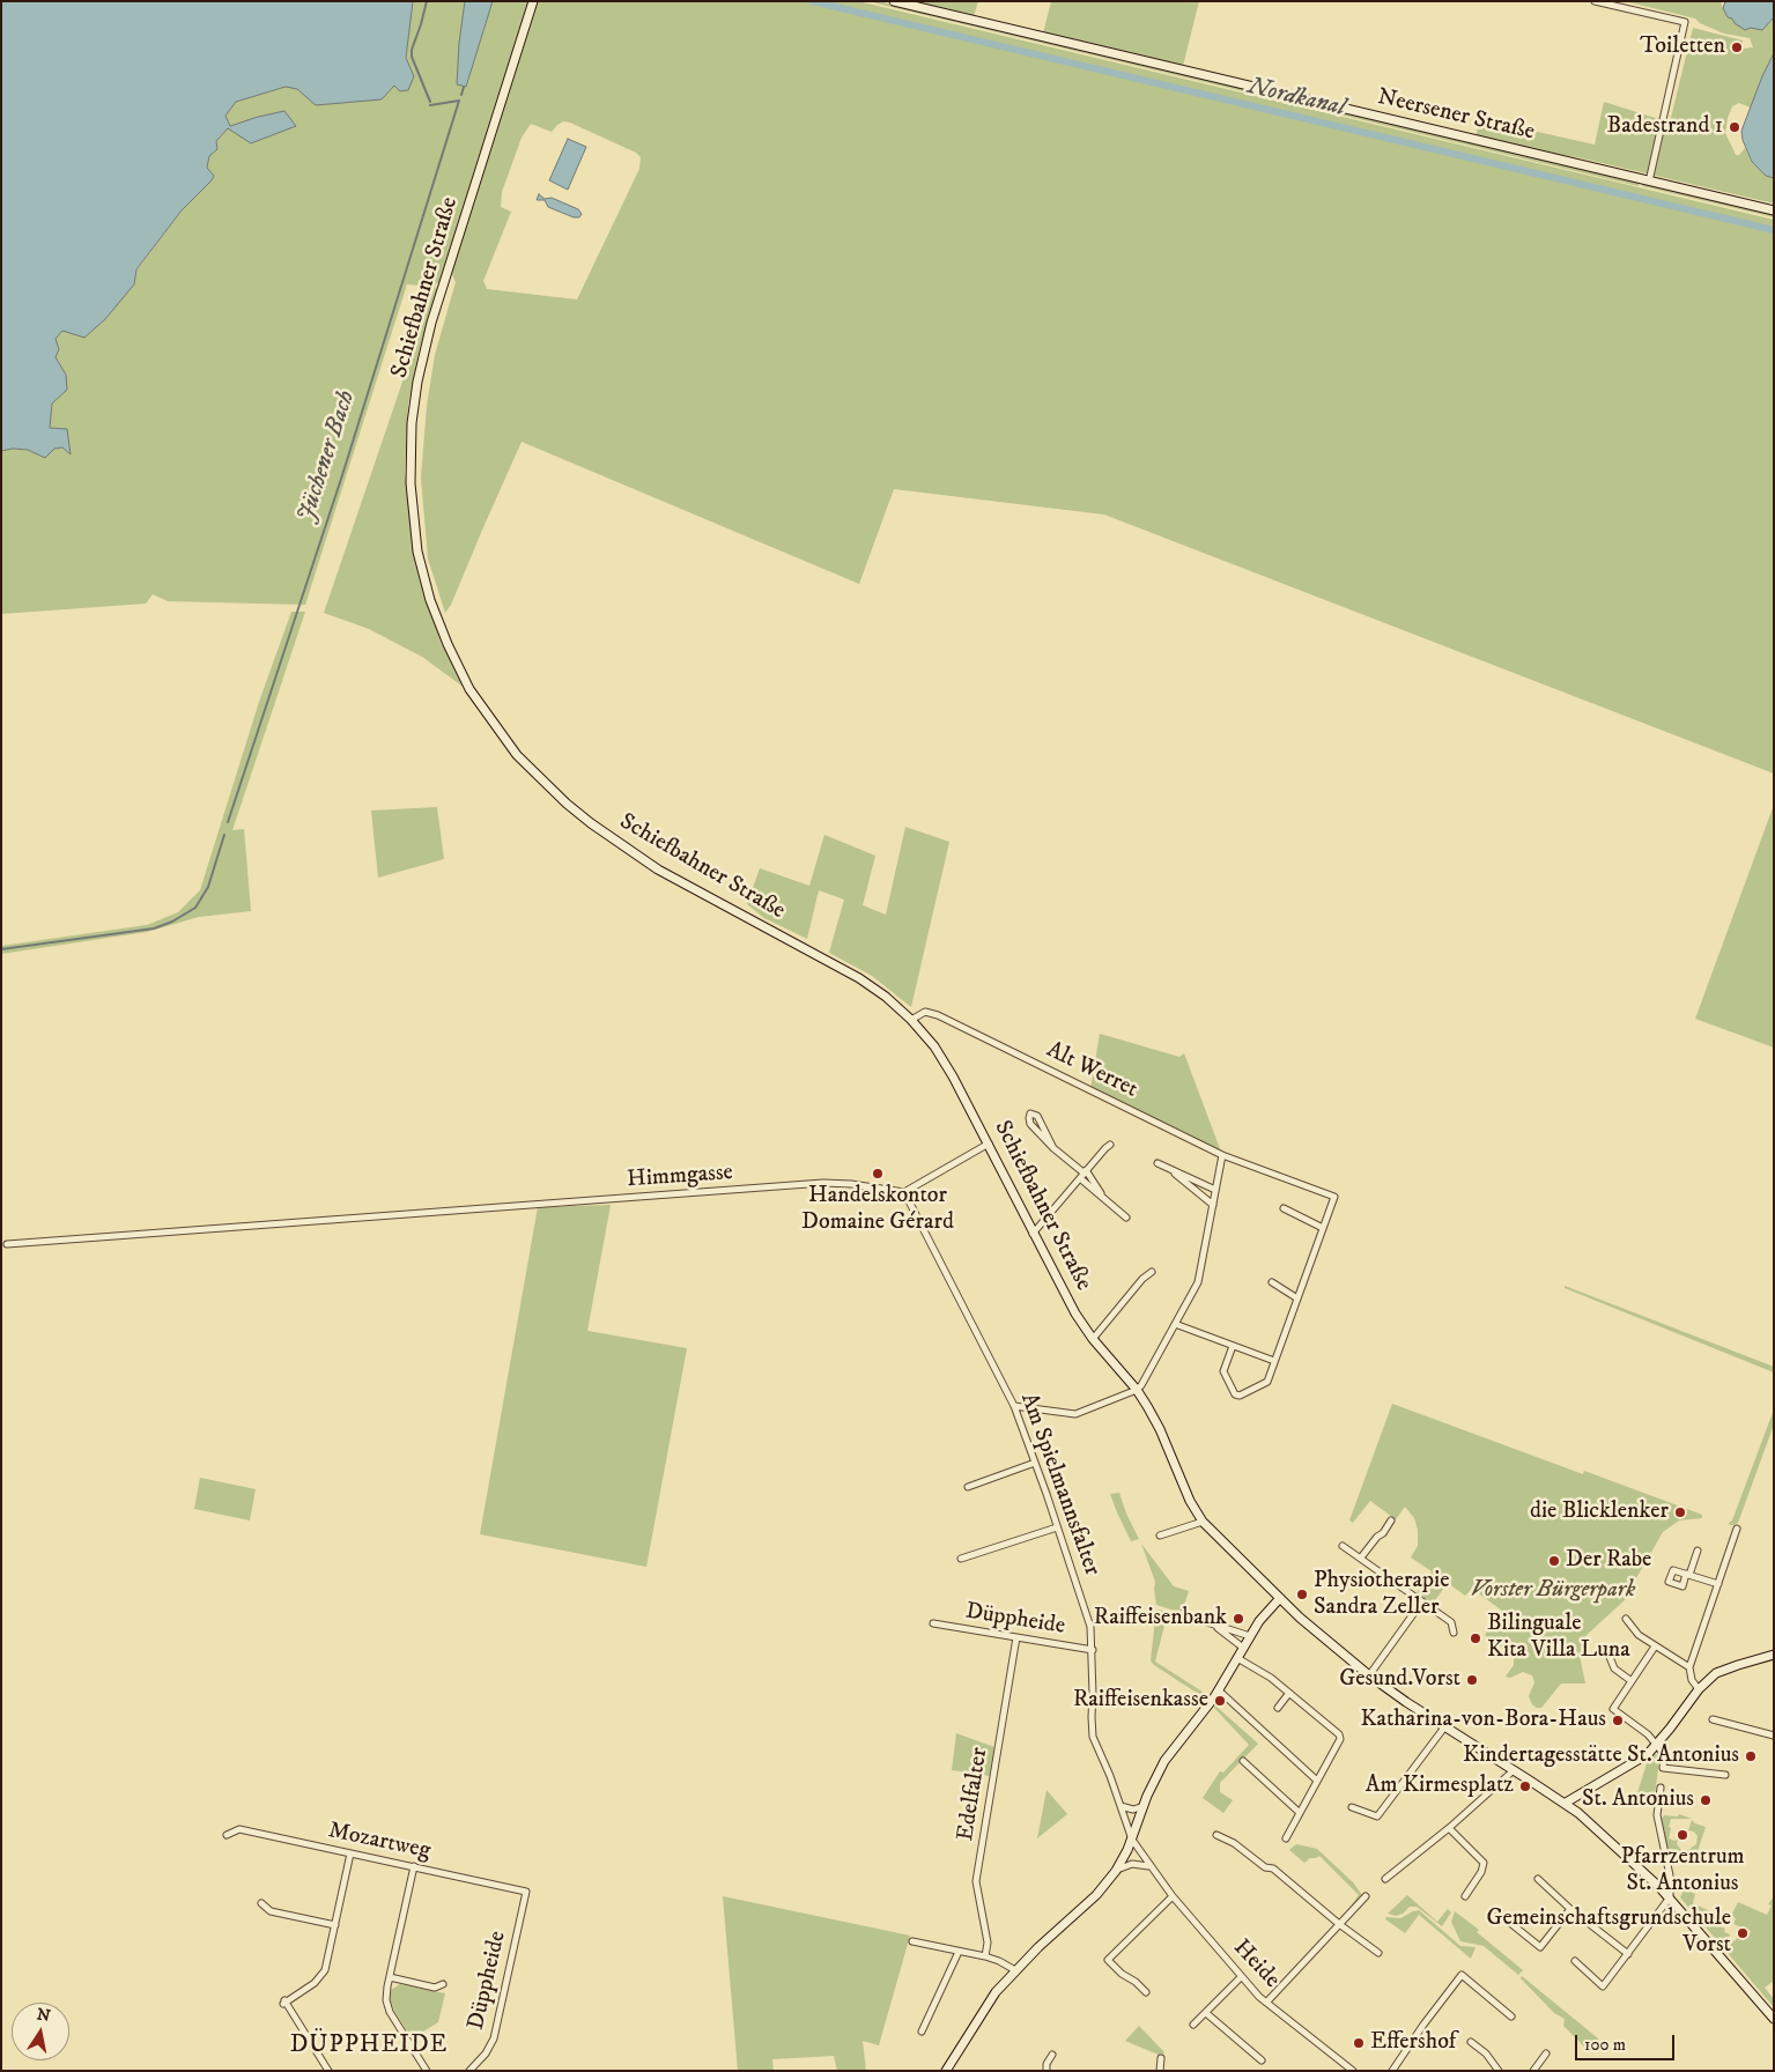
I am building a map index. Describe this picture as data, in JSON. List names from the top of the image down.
{
  "streets": {
    "street": [
      "Neersener Straße",
      "Schiefbahner Straße",
      "Alt Werret",
      "Himmgasse",
      "Am Spielmannsfalter",
      "Düppheide",
      "Edelfalter",
      "Mozartweg",
      "Heide"
    ]
  },
  "crossings": [
    ["Schiefbahner Straße", "Alt Werret"],
    ["Himmgasse", "Am Spielmannsfalter"],
    ["Am Spielmannsfalter", "Düppheide"],
    ["Am Spielmannsfalter", "Heide"],
    ["Düppheide", "Edelfalter"],
    ["Düppheide", "Mozartweg"]
  ],
  "districts": ["DÜPPHEIDE"],
  "water": ["Nordkanal", "Jüchener Bach"],
  "parks": ["Vorster Bürgerpark"],
  "places": [
    "Toiletten",
    "Badestrand 1",
    "Handelskontor Domaine Gérard",
    "die Blicklenker",
    "Der Rabe",
    "Physiotherapie Sandra Zeller",
    "Raiffeisenbank",
    "Bilinguale Kita Villa Luna",
    "Gesund.Vorst",
    "Raiffeisenkasse",
    "Katharina-von-Bora-Haus",
    "Kindertagesstätte St. Antonius",
    "Am Kirmesplatz",
    "St. Antonius",
    "Pfarrzentrum St. Antonius",
    "Gemeinschaftsgrundschule Vorst",
    "Effershof"
  ],
  "scale_bar": "100 m",
  "north": "top"
}
